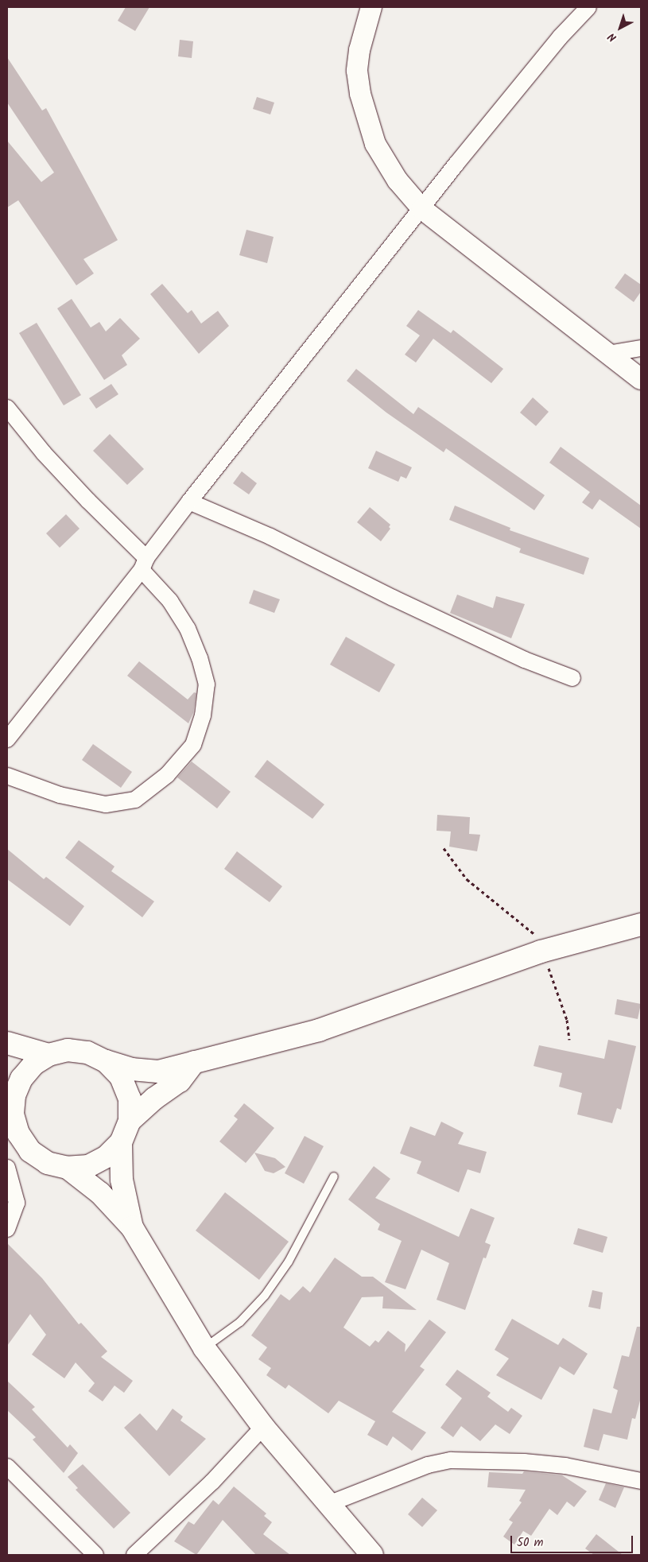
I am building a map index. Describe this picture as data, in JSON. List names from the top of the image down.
{
  "scale_bar": "50 m",
  "north": "bottom left"
}
